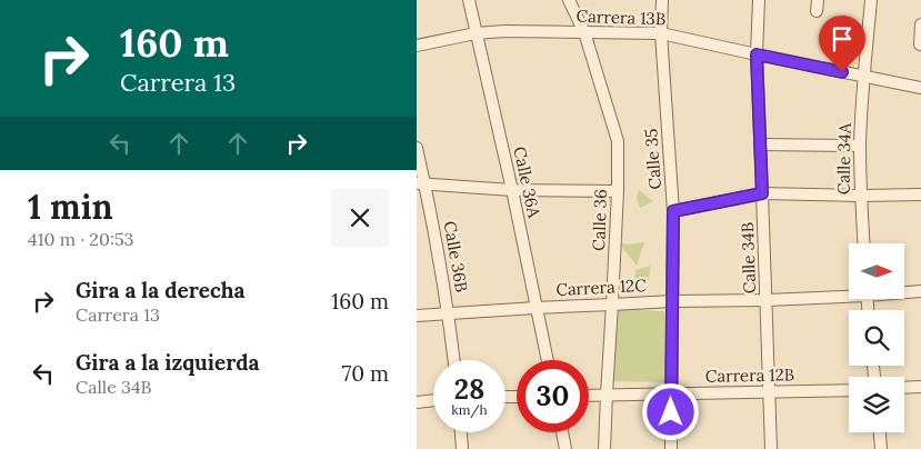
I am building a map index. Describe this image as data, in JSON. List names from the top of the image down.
{
  "streets": {
    "street": [
      "Carrera 13B",
      "Calle 35",
      "Calle 34A",
      "Calle 36A",
      "Calle 36",
      "Calle 36B",
      "Calle 34B",
      "Carrera 12C",
      "Carrera 12B"
    ]
  },
  "crossings": [
    ["Carrera 13B", "Calle 35"],
    ["Carrera 13B", "Calle 34A"],
    ["Carrera 13B", "Calle 36A"],
    ["Carrera 13B", "Calle 36"],
    ["Carrera 13B", "Calle 34B"],
    ["Calle 35", "Carrera 12C"],
    ["Calle 35", "Carrera 12B"],
    ["Calle 36A", "Carrera 12C"],
    ["Calle 36", "Carrera 12C"],
    ["Calle 36", "Carrera 12B"],
    ["Calle 36B", "Carrera 12C"],
    ["Calle 34B", "Carrera 12C"],
    ["Calle 34B", "Carrera 12B"]
  ],
  "north": "right",
  "page": {
    "turn": ["160 m", "Carrera 13"],
    "heading": ["1 min", "410 m · 20:53"],
    "list": [
      {
        "name": "Gira a la derecha",
        "note": "Carrera 13",
        "value": "160 m"
      },
      {
        "name": "Gira a la izquierda",
        "note": "Calle 34B",
        "value": "70 m"
      }
    ],
    "speed": "28 km/h",
    "limit": "30"
  }
}
